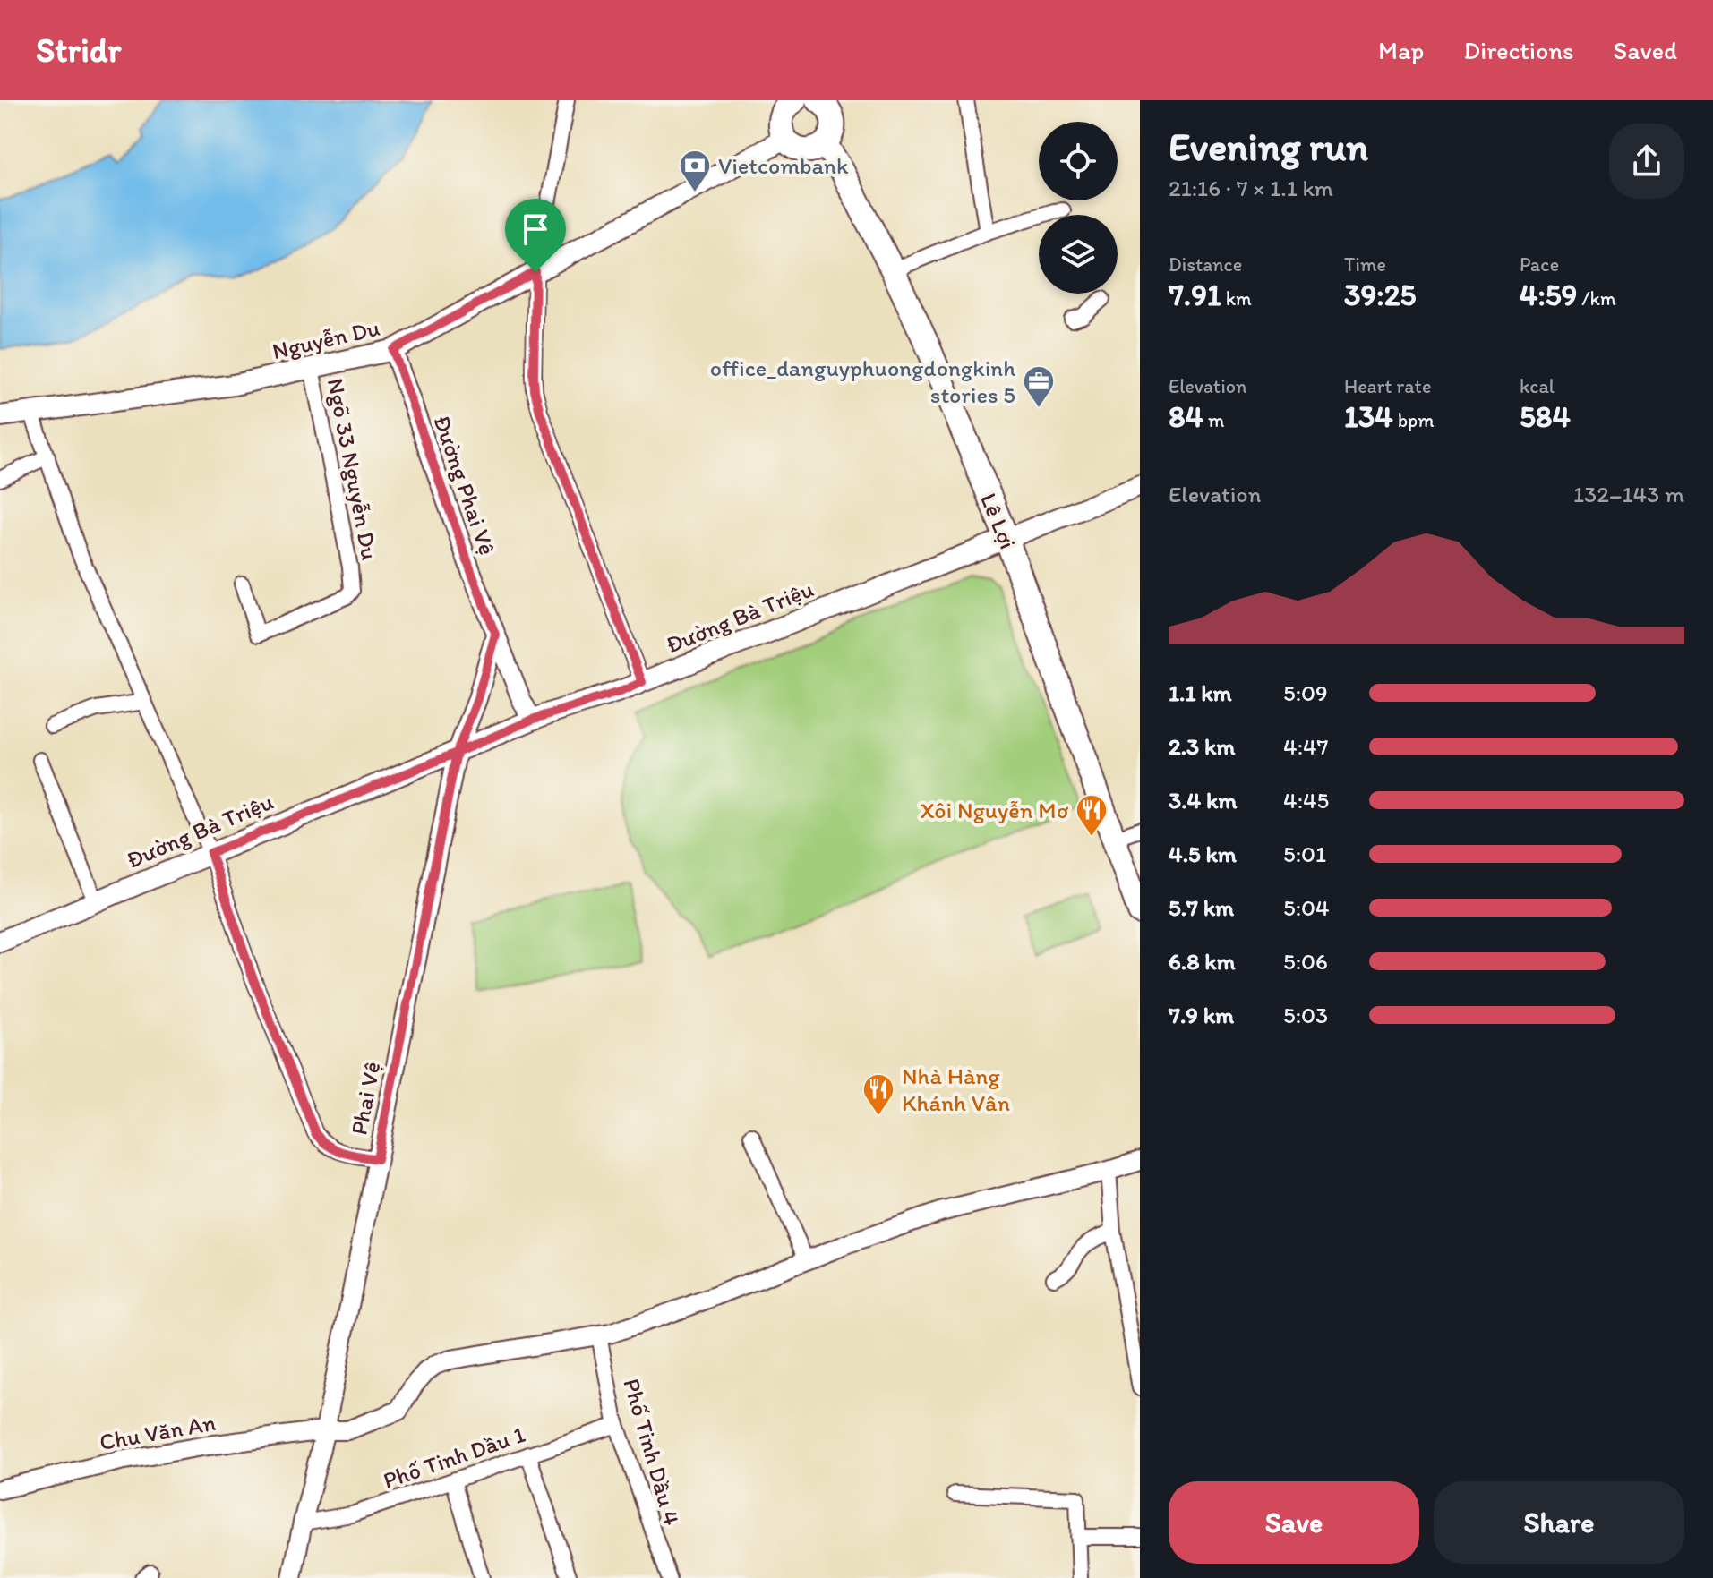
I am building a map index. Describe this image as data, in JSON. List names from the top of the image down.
{
  "streets": {
    "main road": ["Nguyễn Du", "Lê Lợi", "Đường Bà Triệu"],
    "street": [
      "Ngõ 33 Nguyễn Du",
      "Đường Phai Vệ",
      "Phai Vệ",
      "Chu Văn An",
      "Phố Tinh Dầu 4",
      "Phố Tinh Dầu 1"
    ]
  },
  "crossings": [
    ["Nguyễn Du", "Ngõ 33 Nguyễn Du"],
    ["Nguyễn Du", "Đường Phai Vệ"],
    ["Đường Phai Vệ", "Đường Bà Triệu"],
    ["Lê Lợi", "Đường Bà Triệu"],
    ["Đường Bà Triệu", "Phai Vệ"],
    ["Phai Vệ", "Chu Văn An"],
    ["Phai Vệ", "Phố Tinh Dầu 1"],
    ["Chu Văn An", "Phố Tinh Dầu 4"],
    ["Phố Tinh Dầu 4", "Phố Tinh Dầu 1"]
  ],
  "places": {
    "bank": ["Vietcombank"],
    "office": ["office_danguyphuongdongkinh stories 5"],
    "restaurant": ["Xôi Nguyễn Mơ", "Nhà Hàng Khánh Vân"]
  },
  "page": {
    "header": "Stridr",
    "nav": ["Map", "Directions", "Saved"],
    "heading": ["Evening run", "21:16 · 7 × 1.1 km"],
    "stats": [
      ["Distance", "7.91 km"],
      ["Time", "39:25"],
      ["Pace", "4:59 /km"],
      ["Elevation", "84 m"],
      ["Heart rate", "134 bpm"],
      ["kcal", "584"]
    ],
    "chart": ["Elevation", "132–143 m"],
    "list": [
      {
        "name": "1.1 km",
        "note": "5:09"
      },
      {
        "name": "2.3 km",
        "note": "4:47"
      },
      {
        "name": "3.4 km",
        "note": "4:45"
      },
      {
        "name": "4.5 km",
        "note": "5:01"
      },
      {
        "name": "5.7 km",
        "note": "5:04"
      },
      {
        "name": "6.8 km",
        "note": "5:06"
      },
      {
        "name": "7.9 km",
        "note": "5:03"
      }
    ],
    "buttons": ["Save", "Share"]
  }
}
